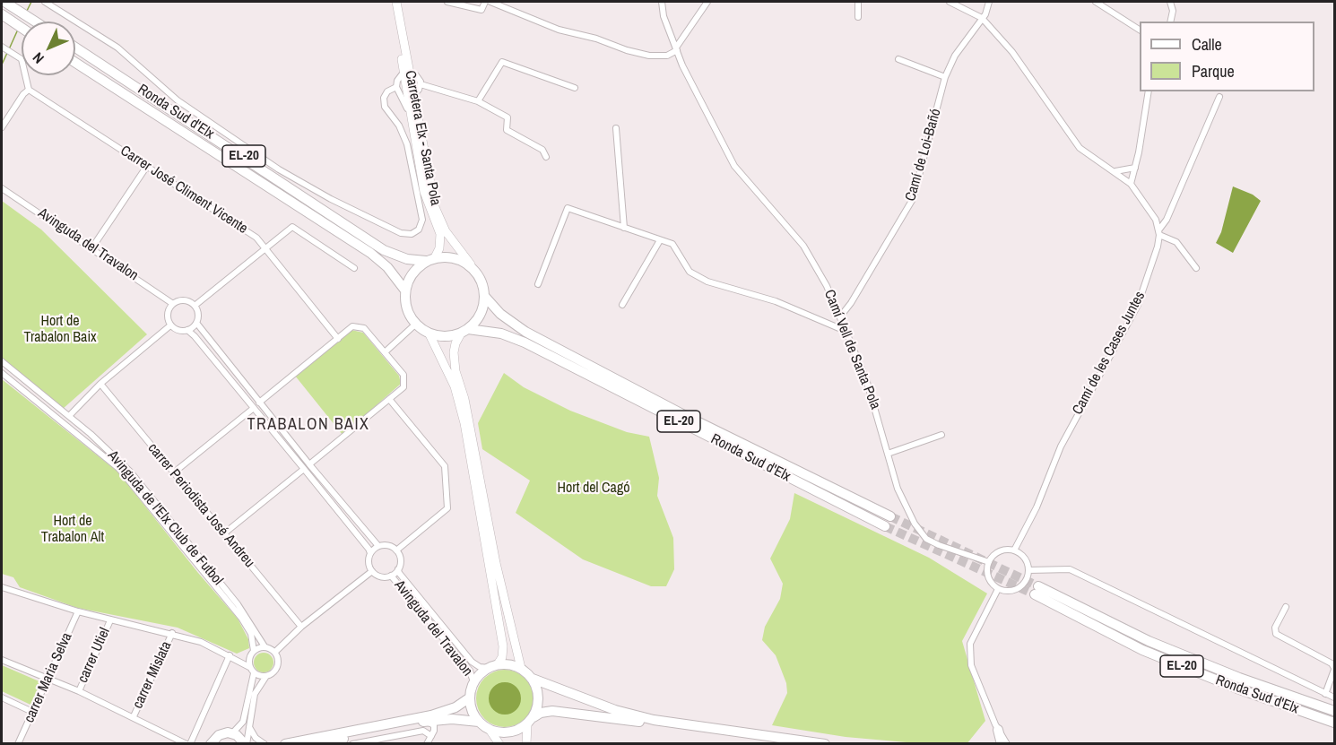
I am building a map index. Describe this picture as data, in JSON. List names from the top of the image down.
{
  "streets": {
    "main road": ["Ronda Sud d'Elx", "Carretera Elx - Santa Pola", "EL-20"],
    "street": [
      "Camí de Loi-Bañó",
      "Carrer José Climent Vicente",
      "Avinguda del Travalon",
      "Camí Vell de Santa Pola",
      "Camí de les Cases Juntes",
      "carrer Periodista José Andreu",
      "Avinguda de l'Elx Club de Futbol",
      "carrer Utiel",
      "carrer Mislata",
      "carrer Maria Selva"
    ]
  },
  "crossings": [
    ["Ronda Sud d'Elx", "Carretera Elx - Santa Pola"],
    ["Ronda Sud d'Elx", "EL-20"],
    ["Carretera Elx - Santa Pola", "EL-20"],
    ["Camí de Loi-Bañó", "Camí Vell de Santa Pola"],
    ["Camí Vell de Santa Pola", "Camí de les Cases Juntes"]
  ],
  "districts": ["TRABALON BAIX"],
  "parks": ["Hort de Trabalon Baix", "Hort del Cagó", "Hort de Trabalon Alt"],
  "legend": ["Calle", "Parque"],
  "north": "bottom left"
}
